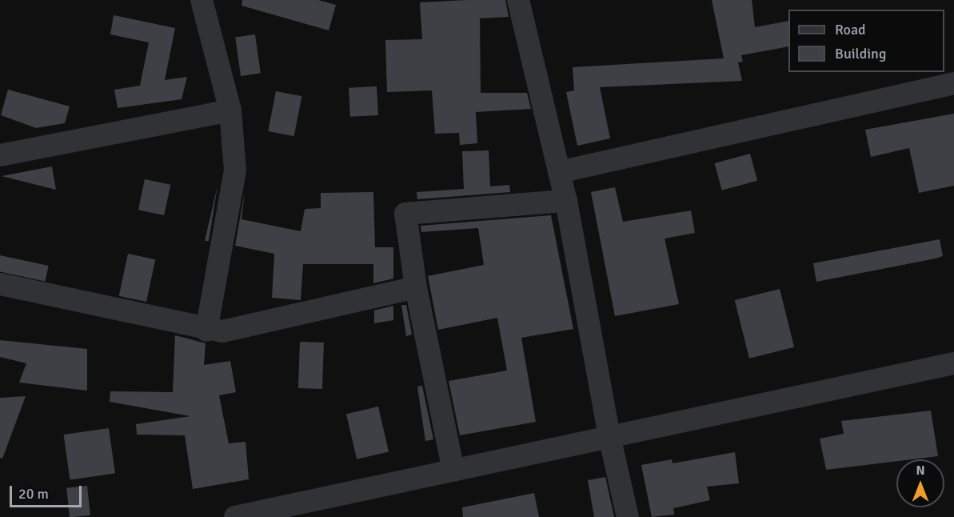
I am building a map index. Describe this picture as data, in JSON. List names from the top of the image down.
{
  "legend": ["Road", "Building"],
  "scale_bar": "20 m",
  "north": "top"
}
